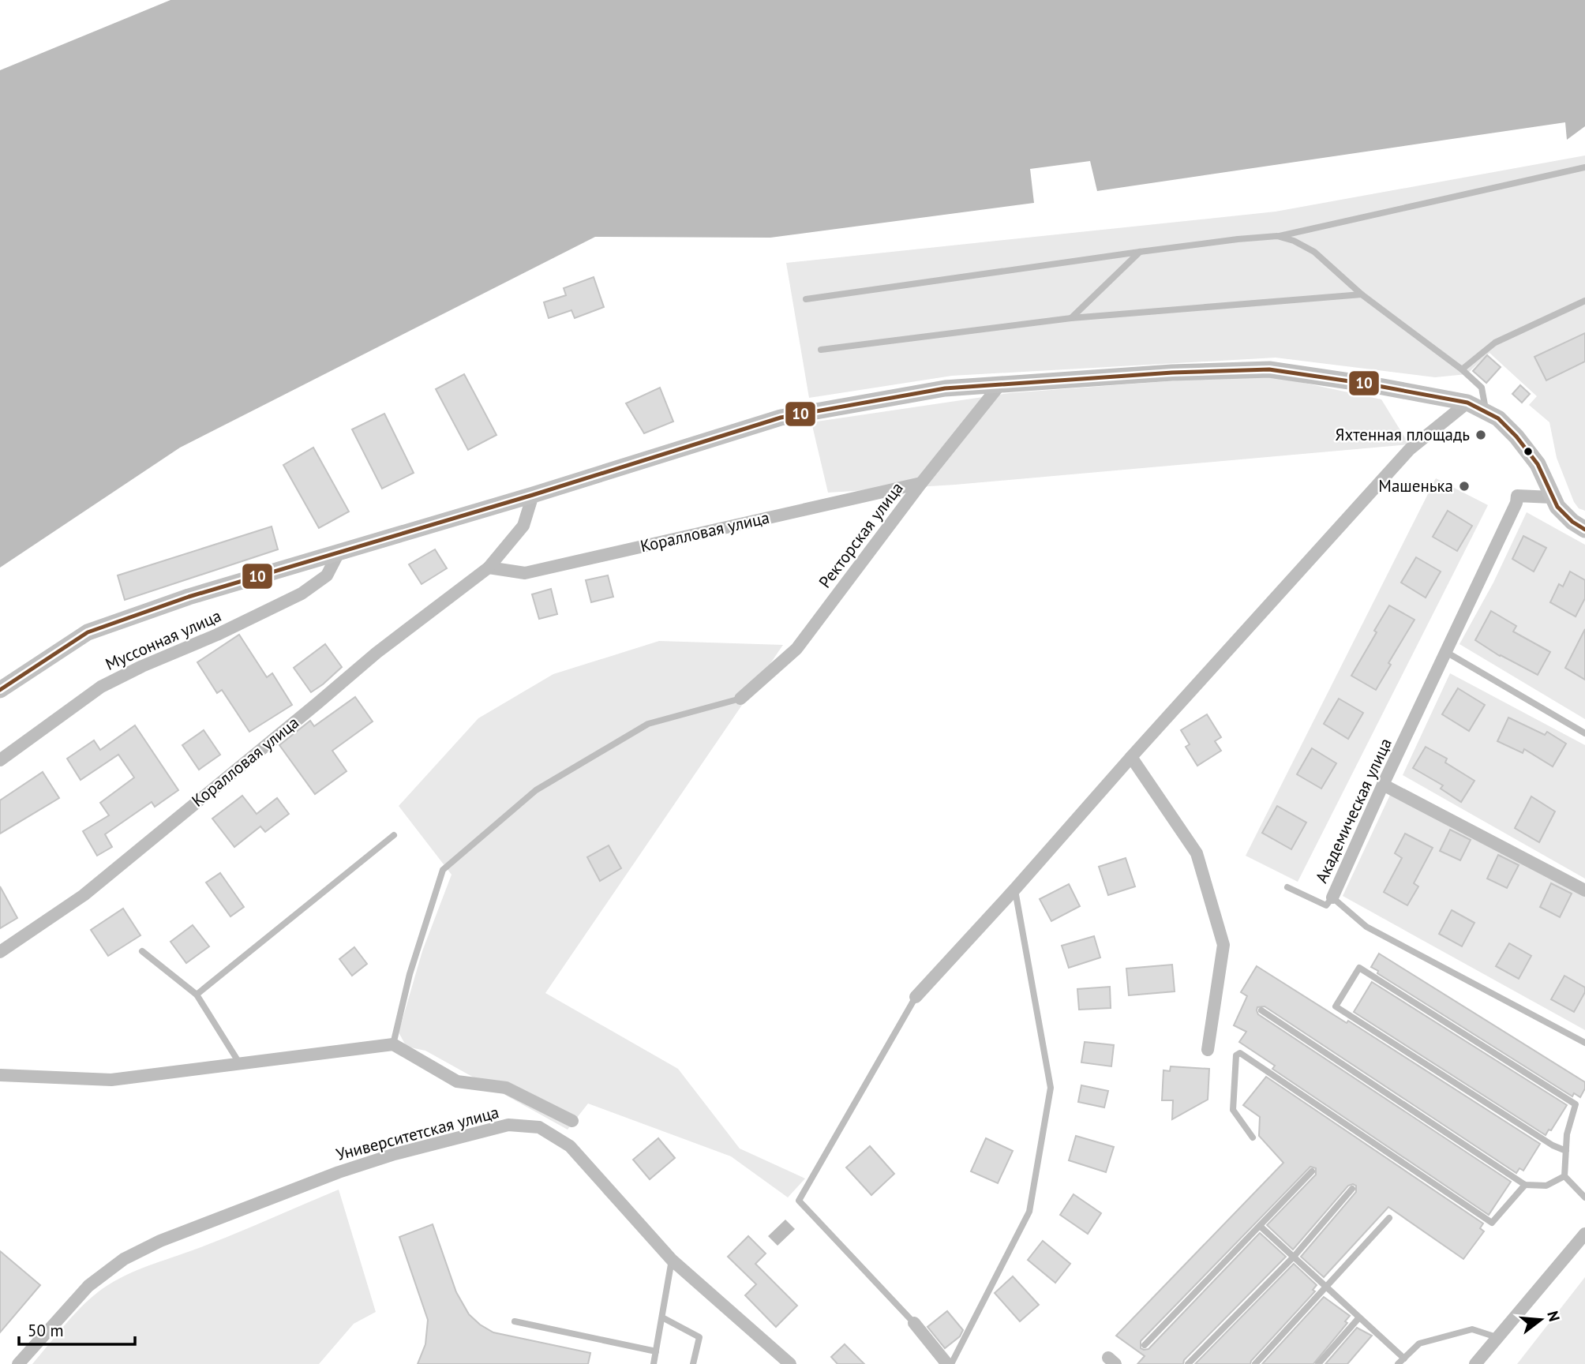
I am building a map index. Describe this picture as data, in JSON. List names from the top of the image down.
{
  "streets": {
    "street": [
      "Коралловая улица",
      "Ректорская улица",
      "Муссонная улица",
      "Академическая улица",
      "Университетская улица"
    ]
  },
  "crossings": [
    ["Коралловая улица", "Ректорская улица"]
  ],
  "places": ["Яхтенная площадь", "Машенька"],
  "lines": ["transit line 10"],
  "scale_bar": "50 m",
  "north": "right"
}
